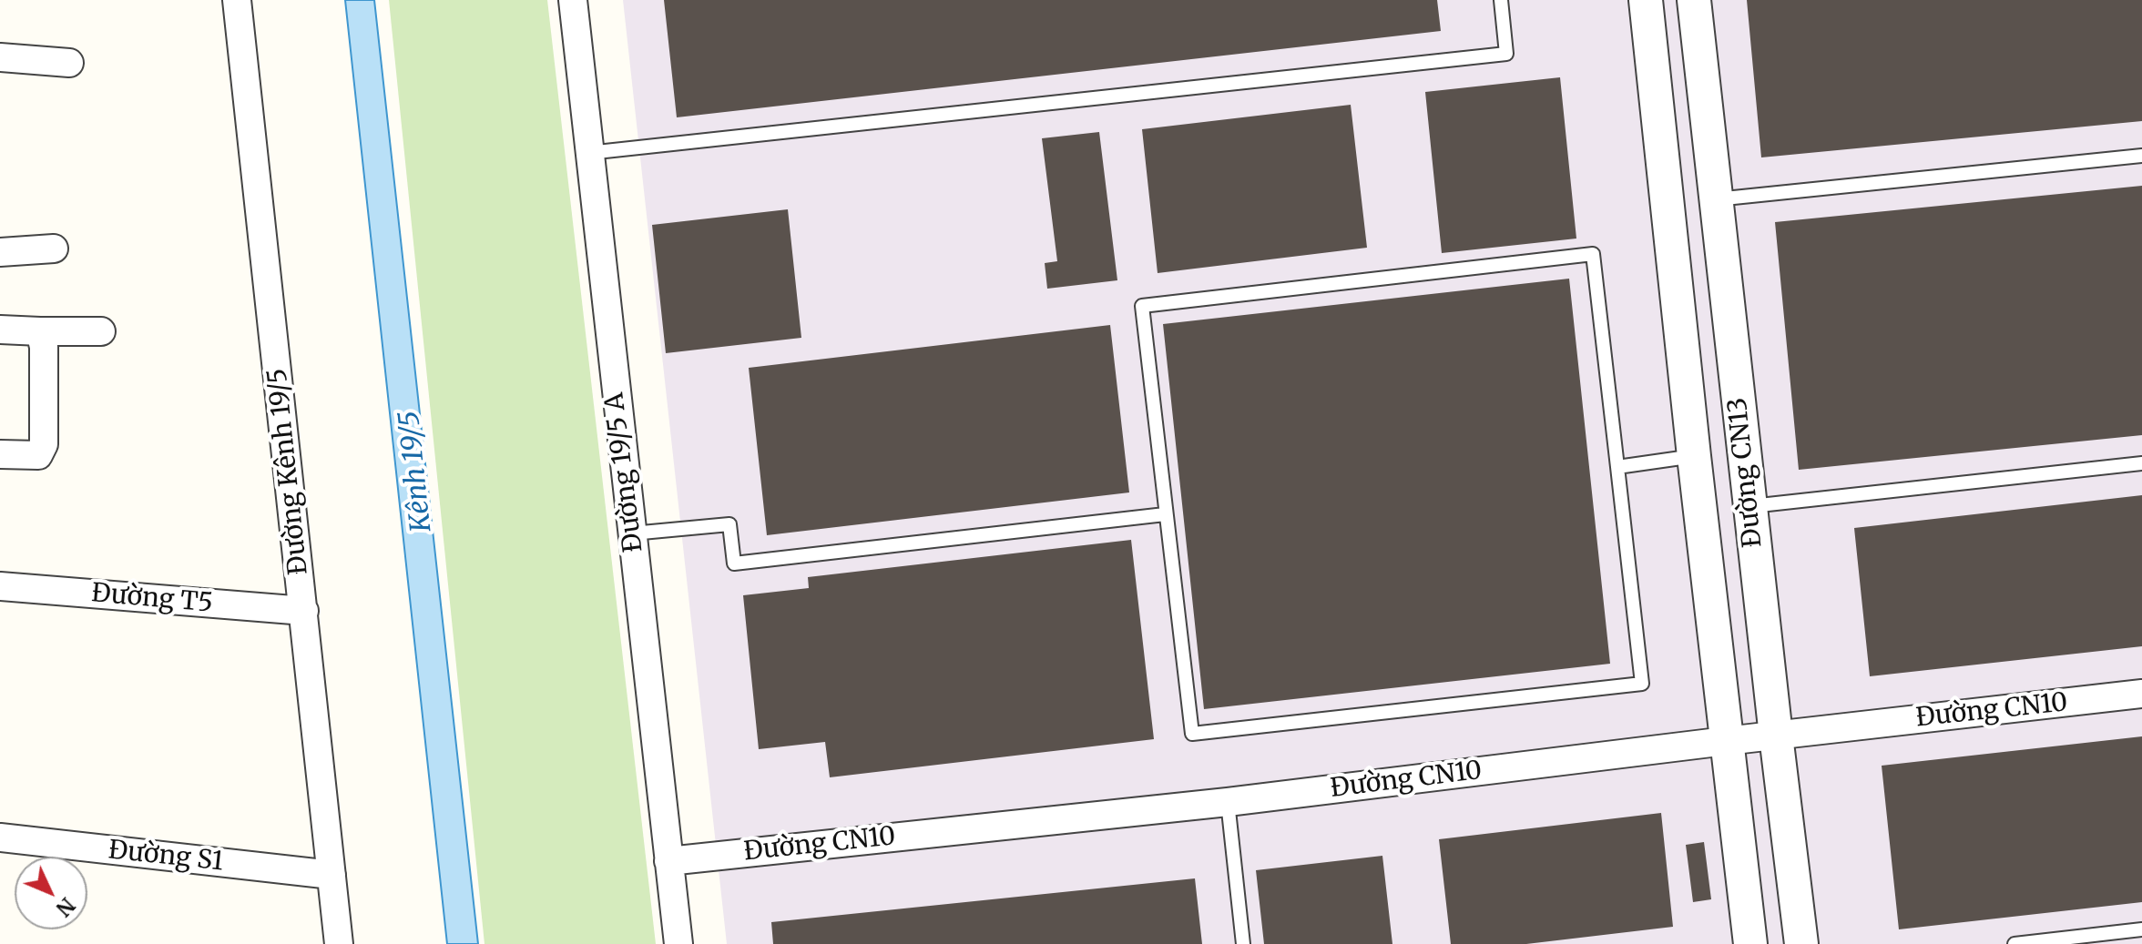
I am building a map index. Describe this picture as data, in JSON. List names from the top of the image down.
{
  "streets": {
    "street": [
      "Đường Kênh 19/5",
      "Đường 19/5 A",
      "Đường CN13",
      "Đường T5",
      "Đường CN10",
      "Đường S1"
    ]
  },
  "crossings": [
    ["Đường Kênh 19/5", "Đường T5"],
    ["Đường Kênh 19/5", "Đường S1"],
    ["Đường 19/5 A", "Đường CN10"],
    ["Đường CN13", "Đường CN10"]
  ],
  "water": ["Kênh 19/5"],
  "north": "bottom right"
}
